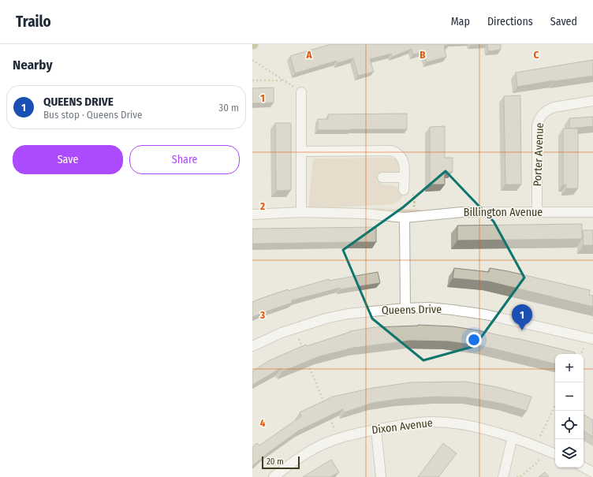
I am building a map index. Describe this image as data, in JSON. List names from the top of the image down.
{
  "streets": {
    "street": [
      "Porter Avenue",
      "Billington Avenue",
      "Queens Drive",
      "Dixon Avenue"
    ]
  },
  "crossings": [
    ["Porter Avenue", "Billington Avenue"]
  ],
  "scale_bar": "20 m",
  "page": {
    "header": "Trailo",
    "nav": ["Map", "Directions", "Saved"],
    "heading": "Nearby",
    "list": [
      {
        "mark": "1",
        "name": "QUEENS DRIVE",
        "note": "Bus stop · Queens Drive",
        "value": "30 m"
      }
    ],
    "buttons": ["Save", "Share"],
    "pins": "1",
    "map_buttons": ["+", "−"],
    "scale": "20 m"
  },
  "grid": {
    "columns": ["A", "B", "C"],
    "rows": [
      "1",
      "2",
      "3",
      "4"
    ]
  }
}
